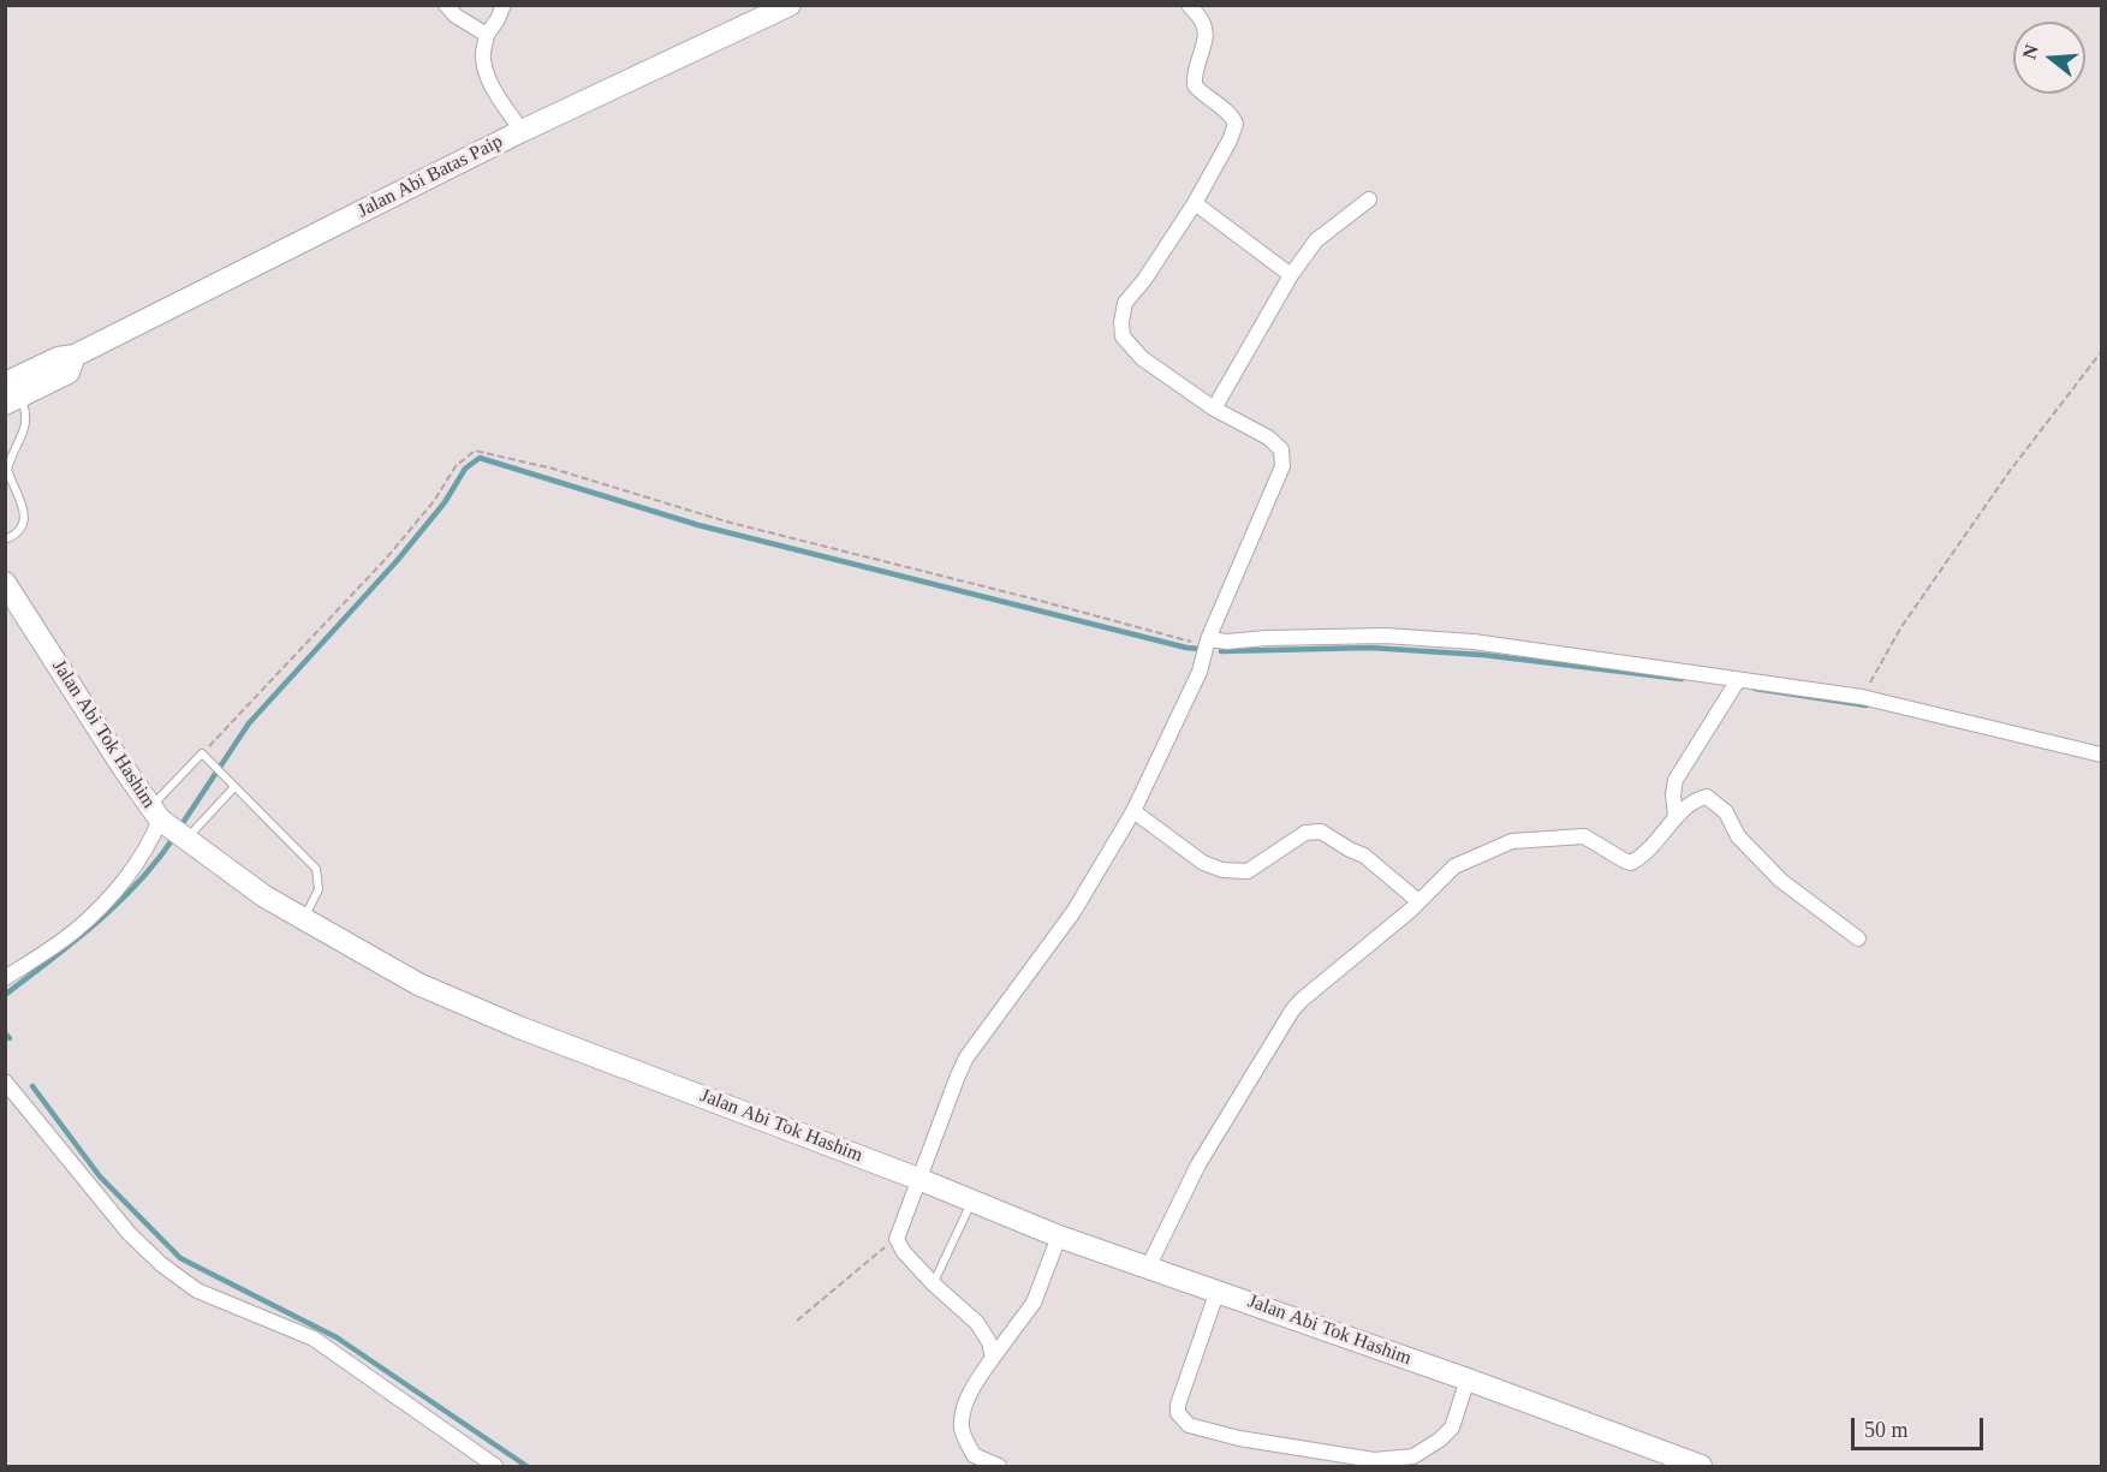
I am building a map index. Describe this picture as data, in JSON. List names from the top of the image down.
{
  "streets": {
    "main road": ["Jalan Abi Batas Paip", "Jalan Abi Tok Hashim"]
  },
  "scale_bar": "50 m",
  "north": "left"
}
